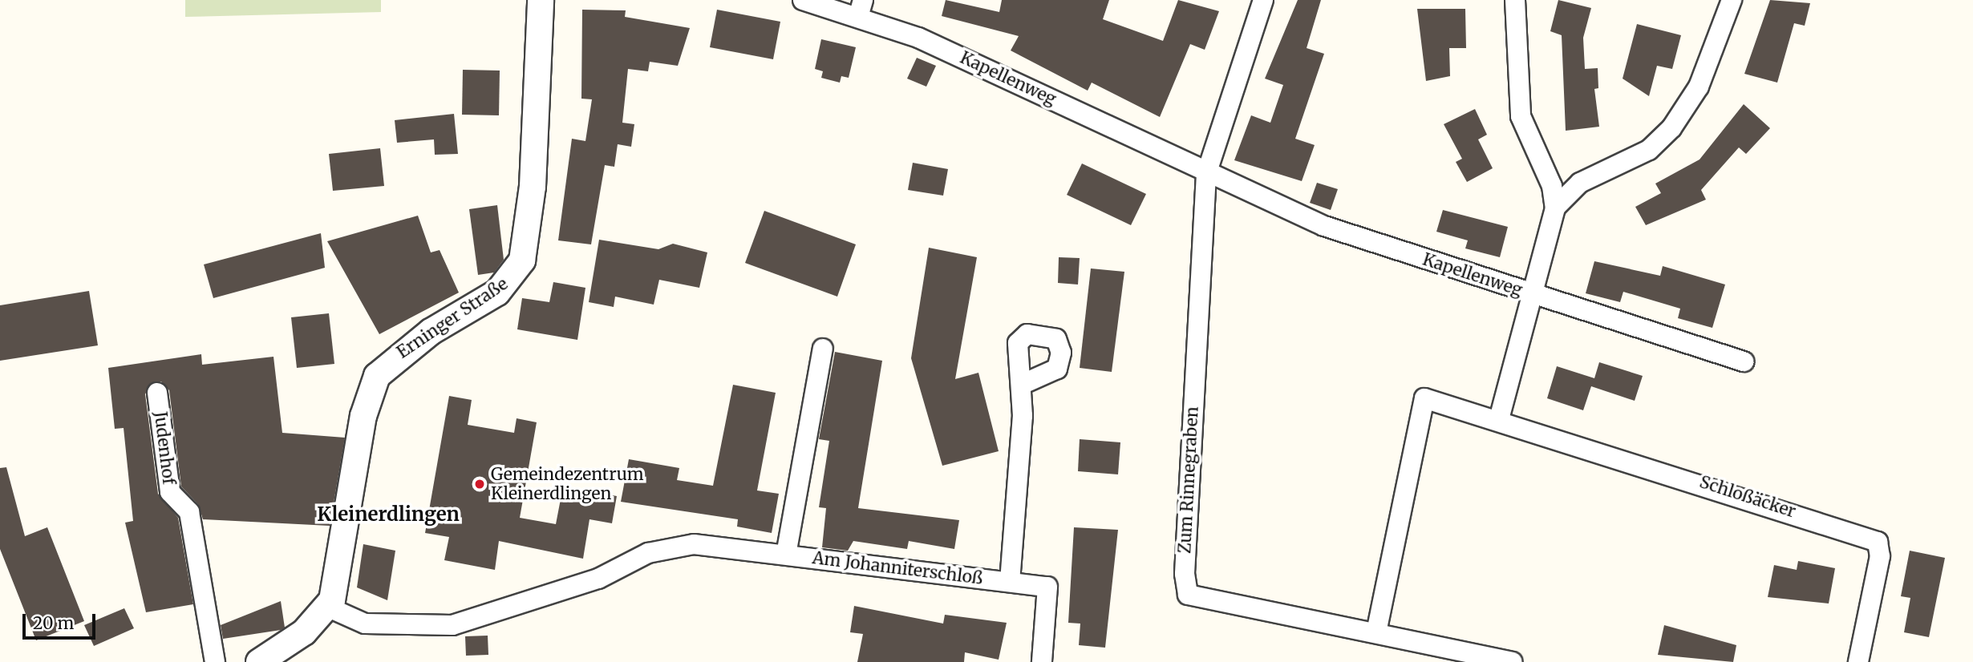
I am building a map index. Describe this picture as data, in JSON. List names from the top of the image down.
{
  "streets": {
    "street": [
      "Kapellenweg",
      "Erninger Straße",
      "Judenhof",
      "Zum Rinnegraben",
      "Schloßäcker",
      "Am Johanniterschloß"
    ]
  },
  "crossings": [
    ["Kapellenweg", "Zum Rinnegraben"],
    ["Erninger Straße", "Am Johanniterschloß"],
    ["Zum Rinnegraben", "Schloßäcker"]
  ],
  "districts": ["Kleinerdlingen"],
  "places": ["Gemeindezentrum Kleinerdlingen"],
  "scale_bar": "20 m"
}
